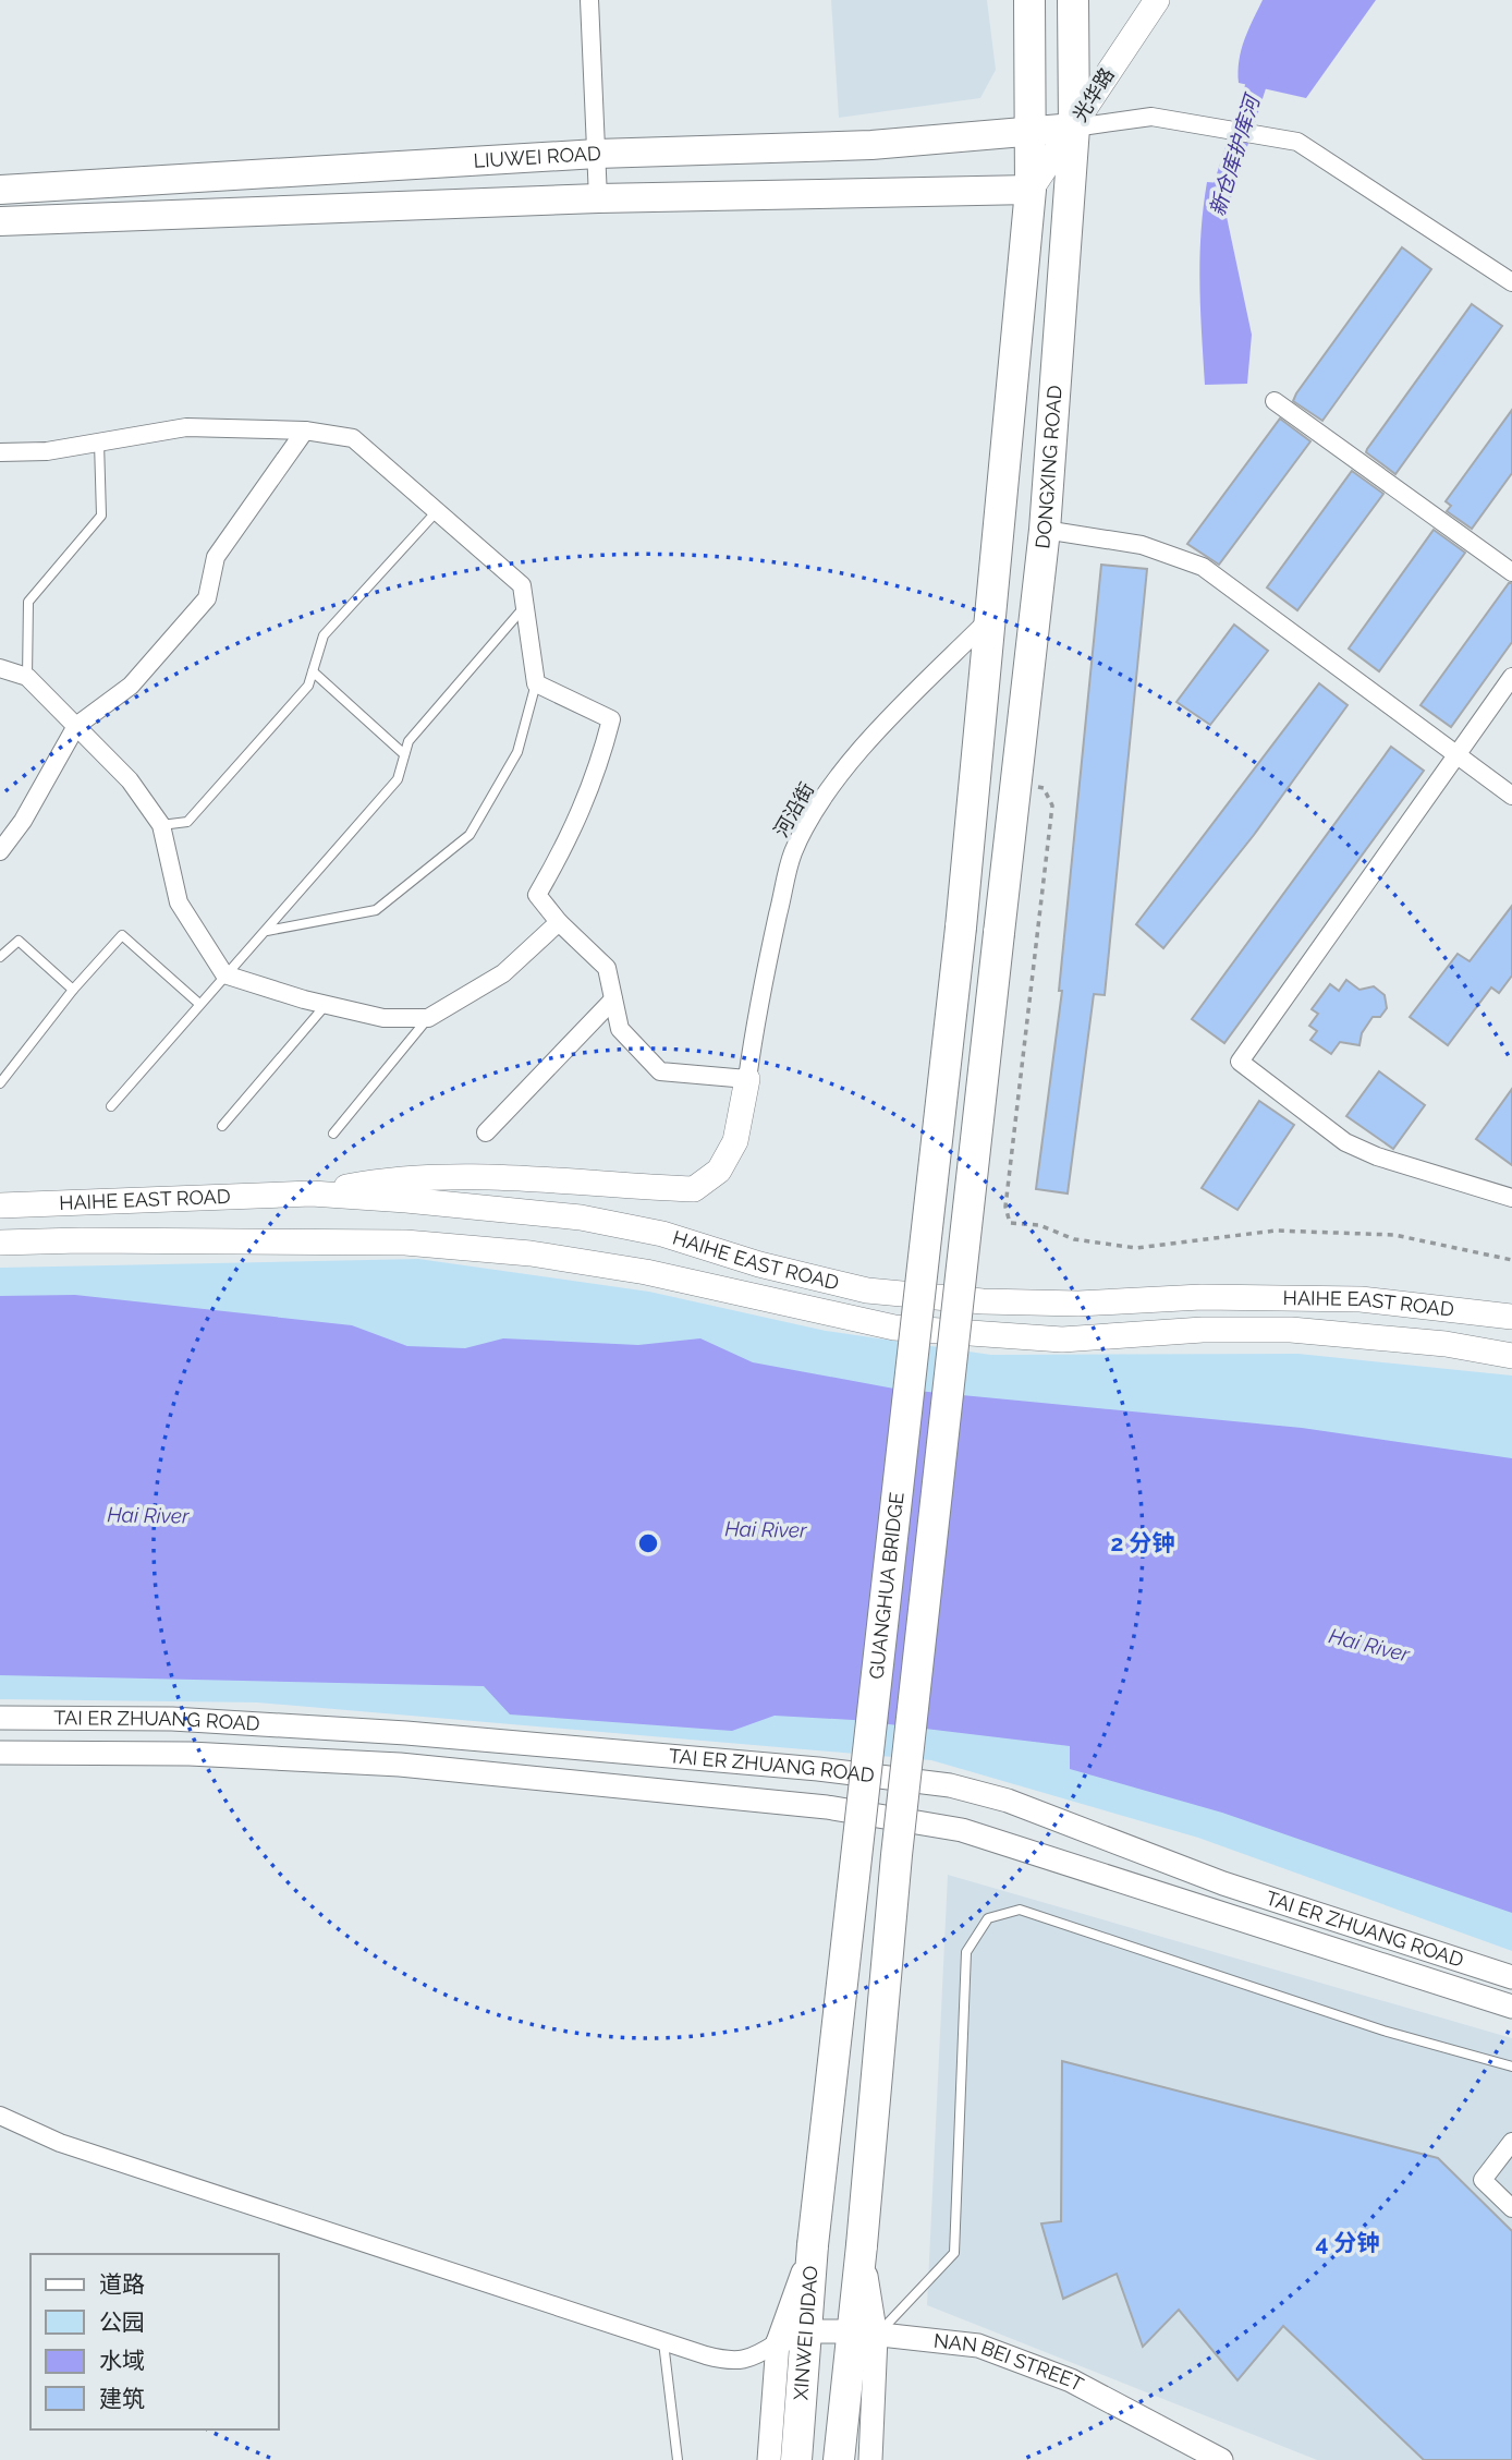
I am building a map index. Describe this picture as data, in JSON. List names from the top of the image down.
{
  "streets": {
    "highway": ["DONGXING ROAD", "GUANGHUA BRIDGE", "XINWEI DIDAO"],
    "main road": ["光华路", "LIUWEI ROAD", "HAIHE EAST ROAD"],
    "street": ["河沿街", "TAI ER ZHUANG ROAD", "NAN BEI STREET"]
  },
  "crossings": [
    ["光华路", "LIUWEI ROAD"],
    ["光华路", "DONGXING ROAD"],
    ["LIUWEI ROAD", "DONGXING ROAD"],
    ["DONGXING ROAD", "GUANGHUA BRIDGE"],
    ["河沿街", "GUANGHUA BRIDGE"],
    ["GUANGHUA BRIDGE", "XINWEI DIDAO"],
    ["GUANGHUA BRIDGE", "NAN BEI STREET"],
    ["XINWEI DIDAO", "NAN BEI STREET"]
  ],
  "water": ["新仓库护库河", "Hai River"],
  "legend": [
    "道路",
    "公园",
    "水域",
    "建筑"
  ],
  "rings": ["2 分钟", "4 分钟"]
}
